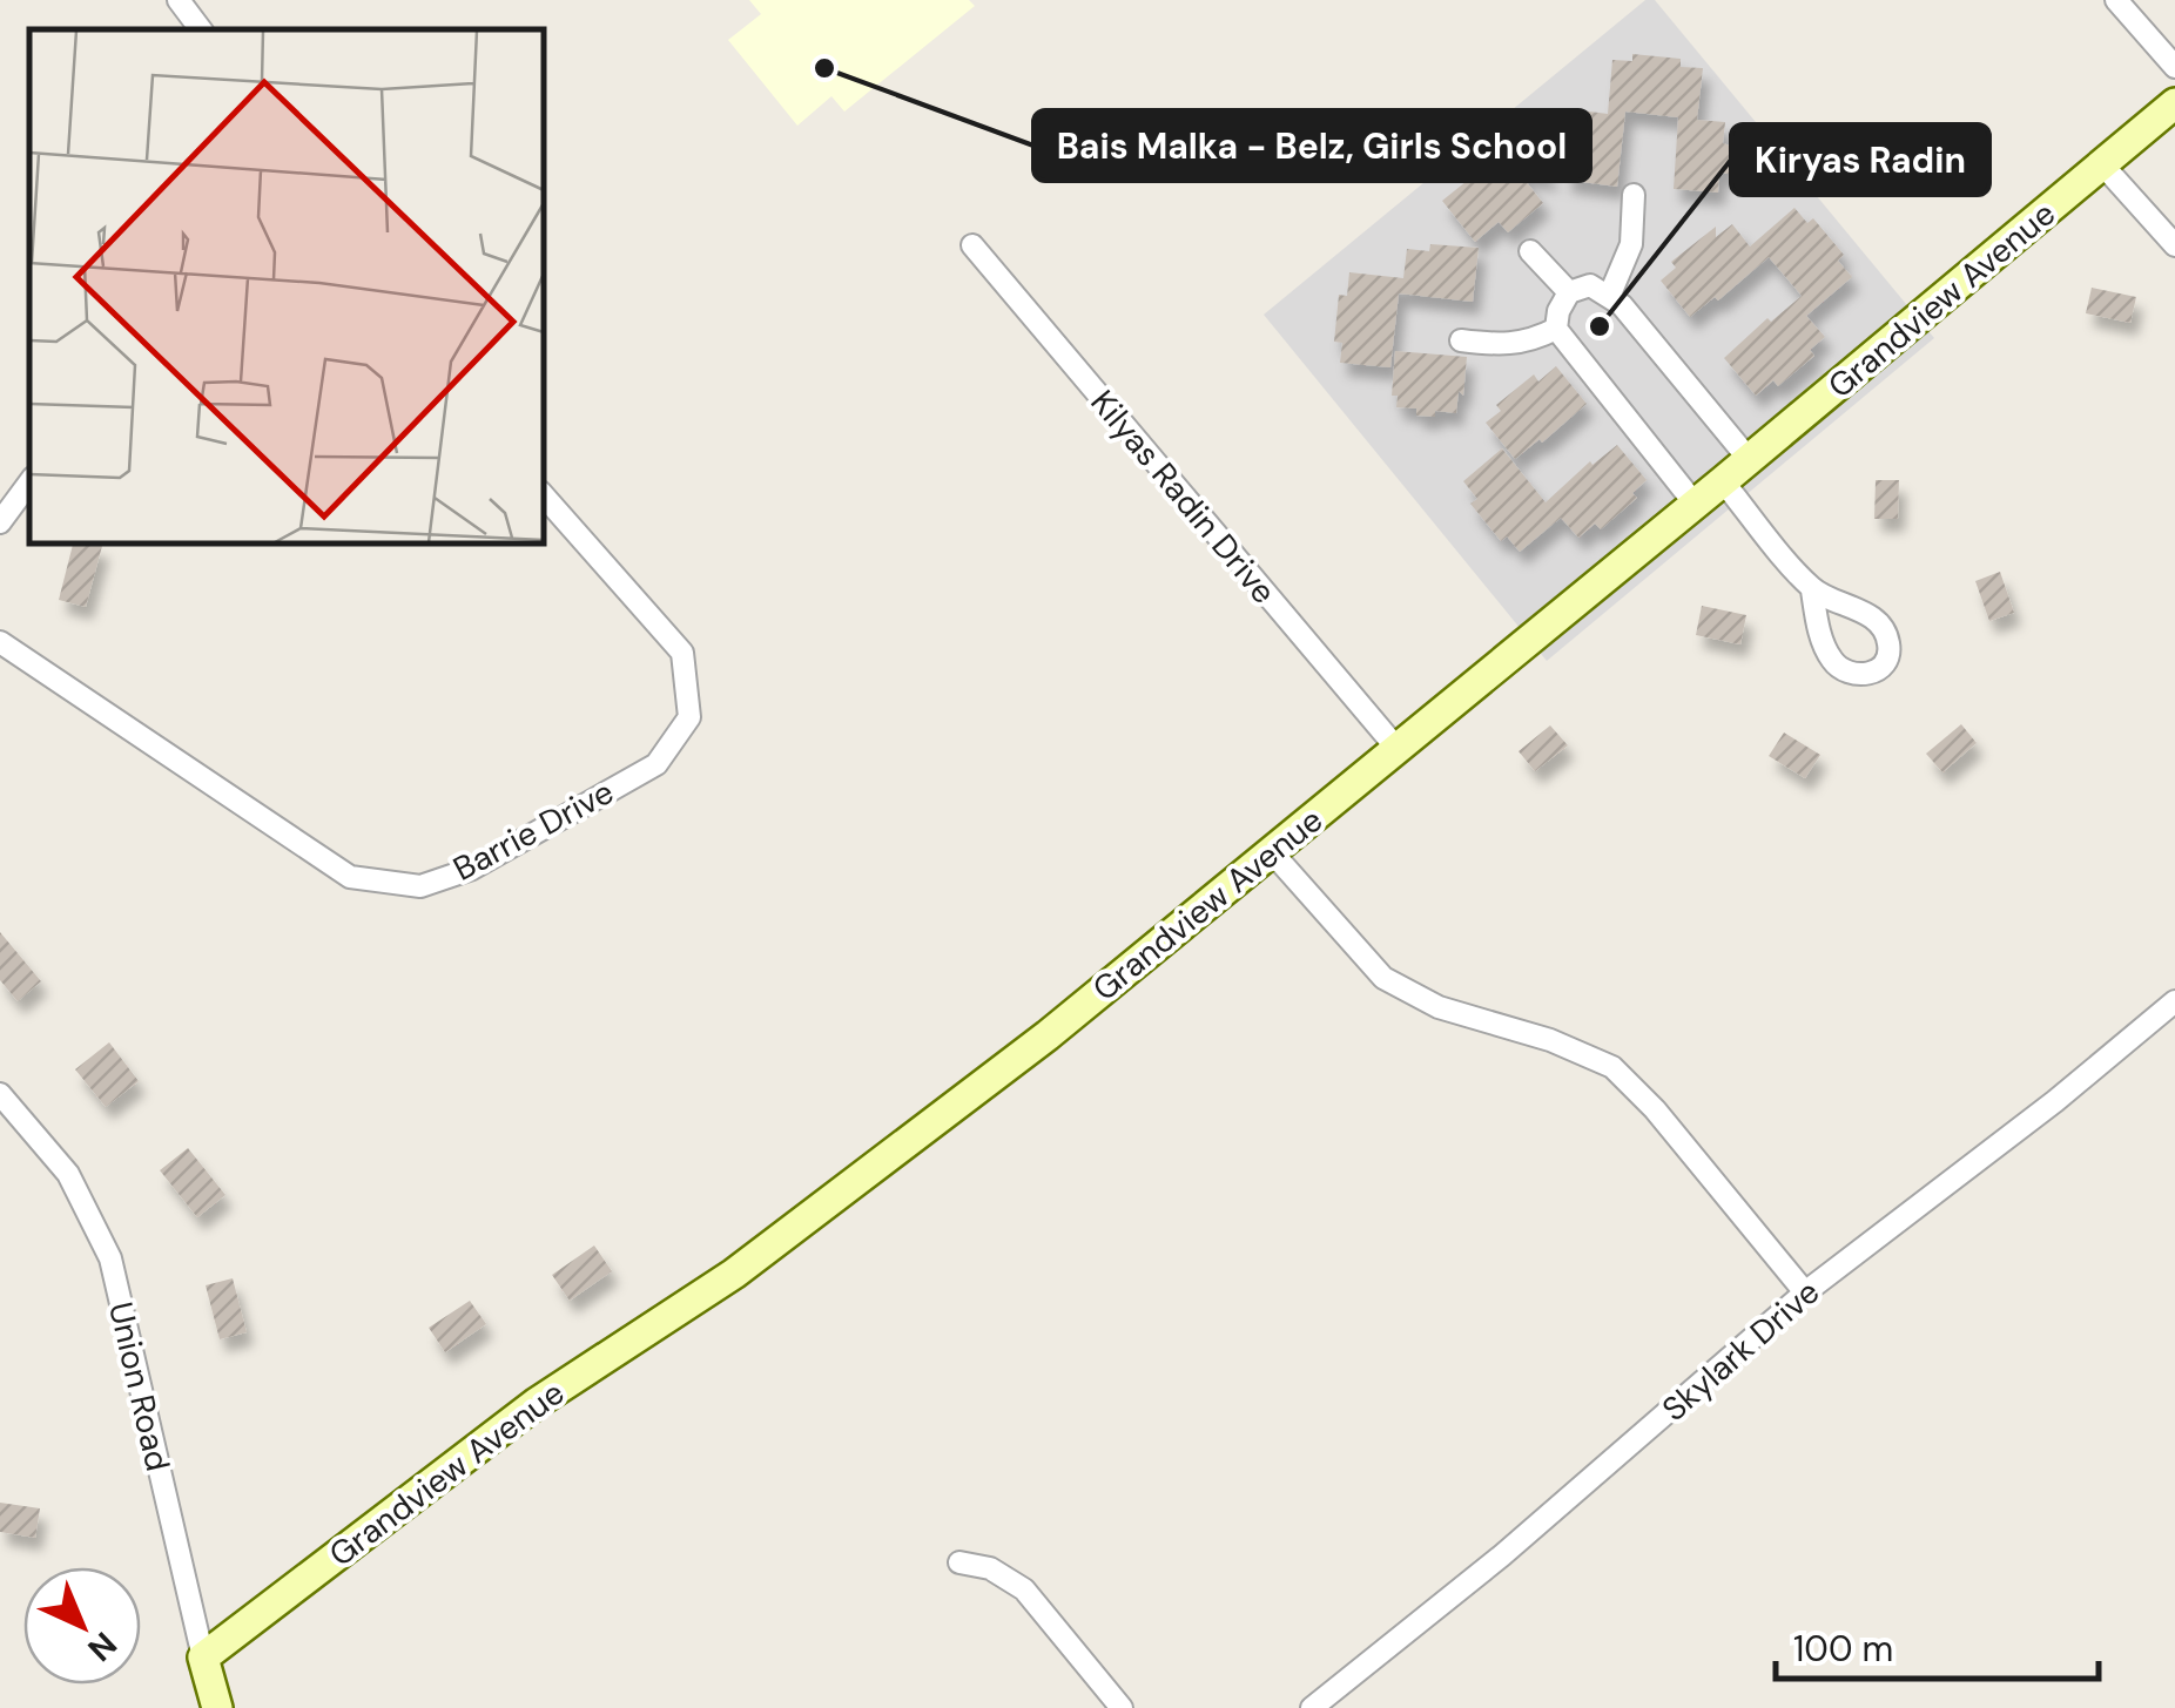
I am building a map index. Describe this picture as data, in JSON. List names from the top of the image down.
{
  "streets": {
    "street": [
      "Grandview Avenue",
      "Kilyas Radin Drive",
      "Barrie Drive",
      "Skylark Drive",
      "Union Road"
    ]
  },
  "crossings": [
    ["Grandview Avenue", "Kilyas Radin Drive"],
    ["Grandview Avenue", "Union Road"]
  ],
  "places": ["Bais Malka - Belz, Girls School", "Kiryas Radin"],
  "scale_bar": "100 m",
  "north": "bottom right"
}
